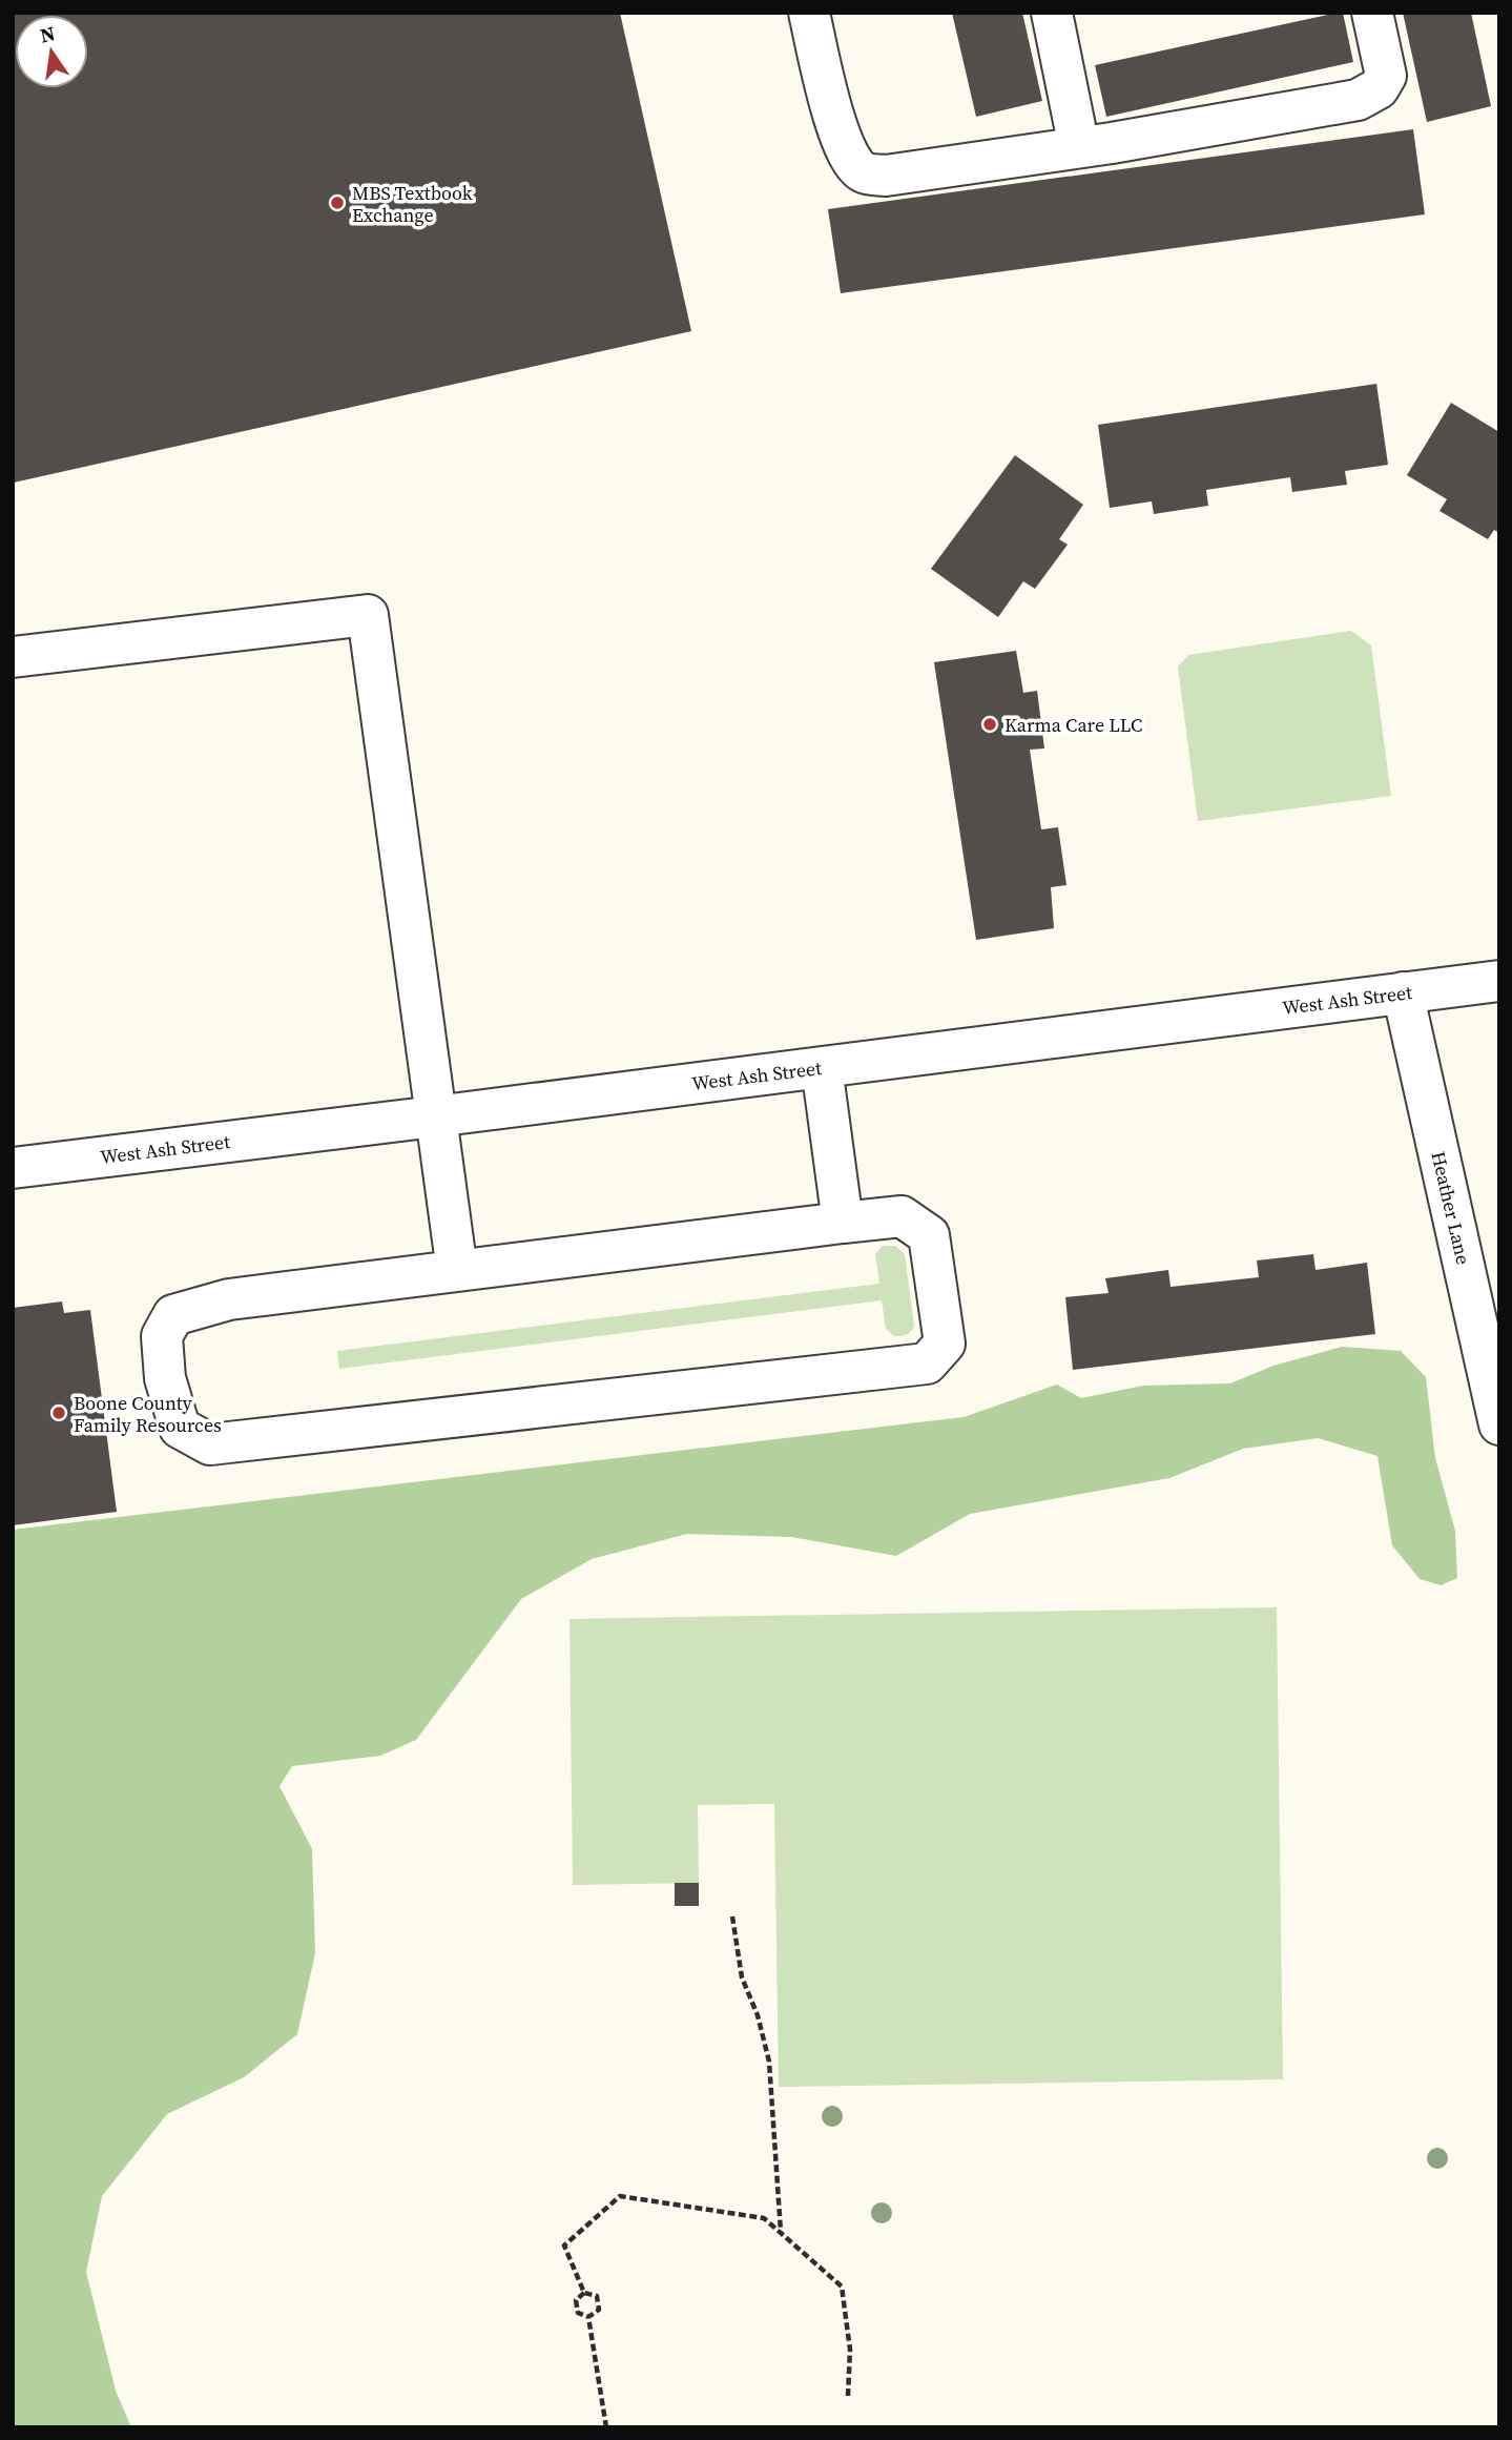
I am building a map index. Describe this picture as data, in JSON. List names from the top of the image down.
{
  "streets": {
    "street": ["West Ash Street", "Heather Lane"]
  },
  "crossings": [
    ["West Ash Street", "Heather Lane"]
  ],
  "places": ["MBS Textbook Exchange", "Karma Care LLC", "Boone County Family Resources"],
  "north": "top"
}
